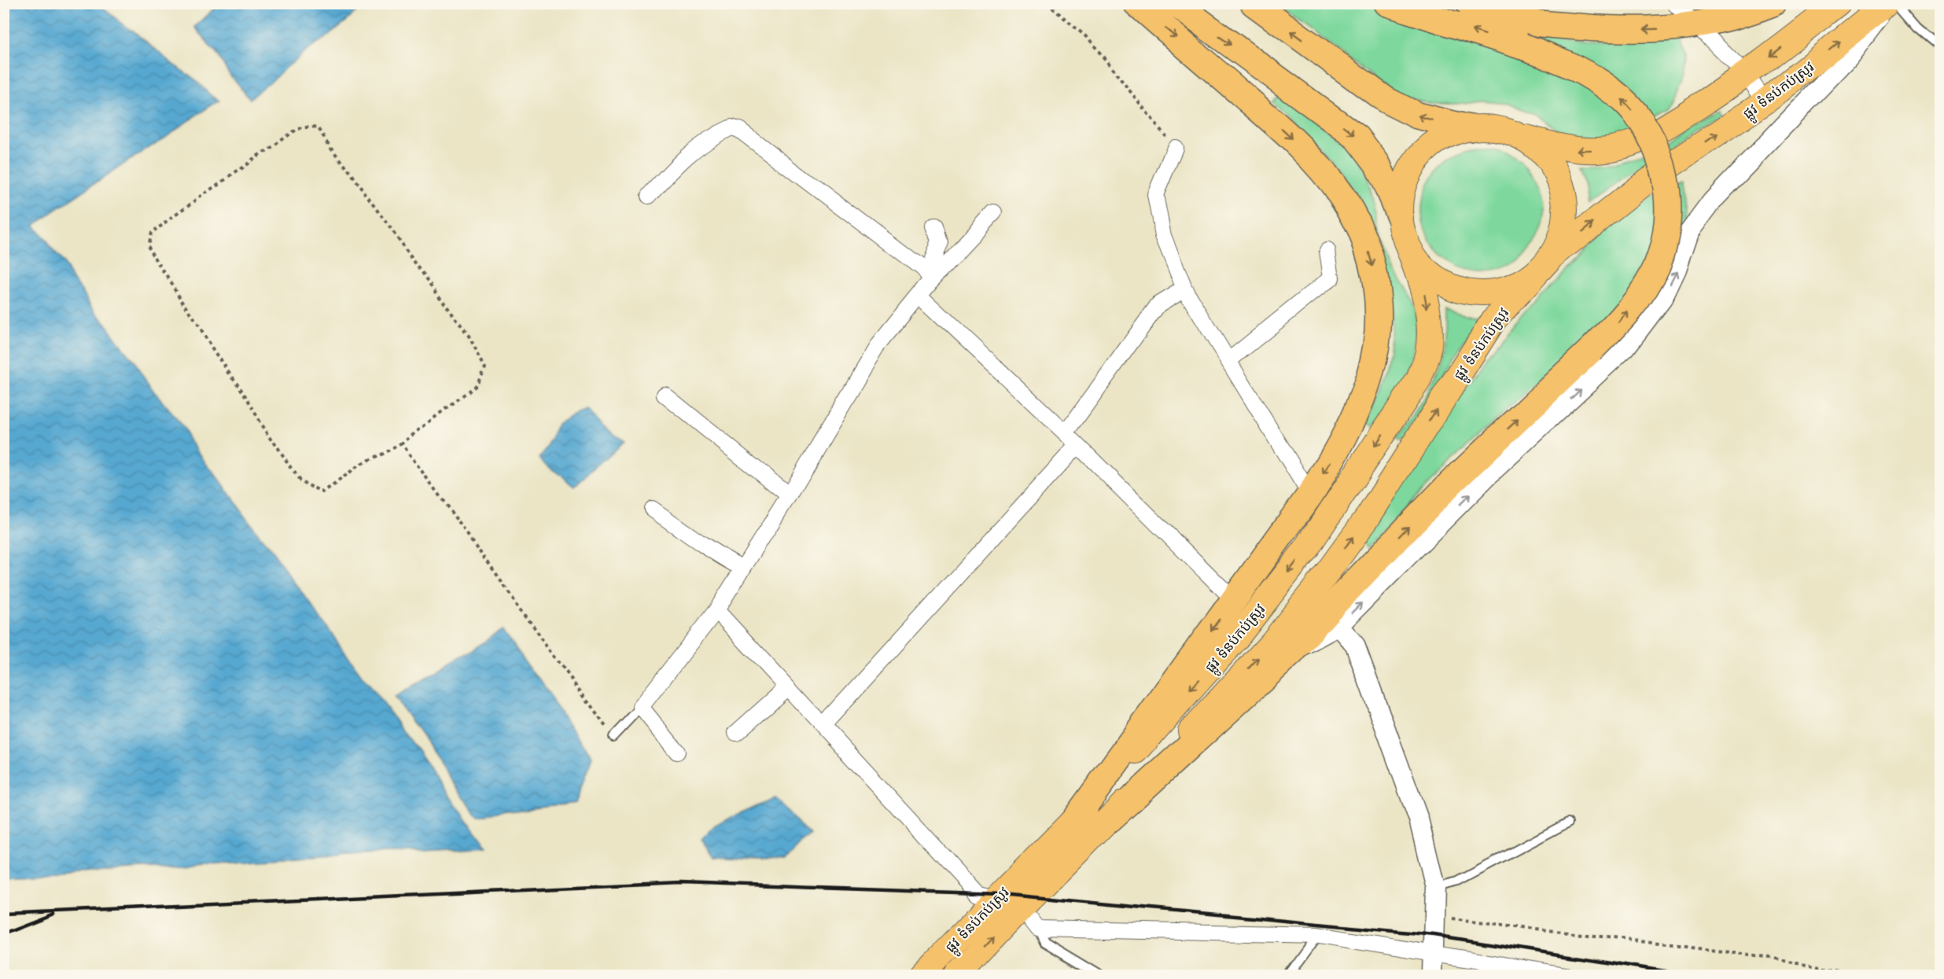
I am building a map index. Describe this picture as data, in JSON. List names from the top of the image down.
{
  "streets": {
    "main road": ["ផ្លូវ ទំនប់កប់ស្រូវ"]
  }
}
